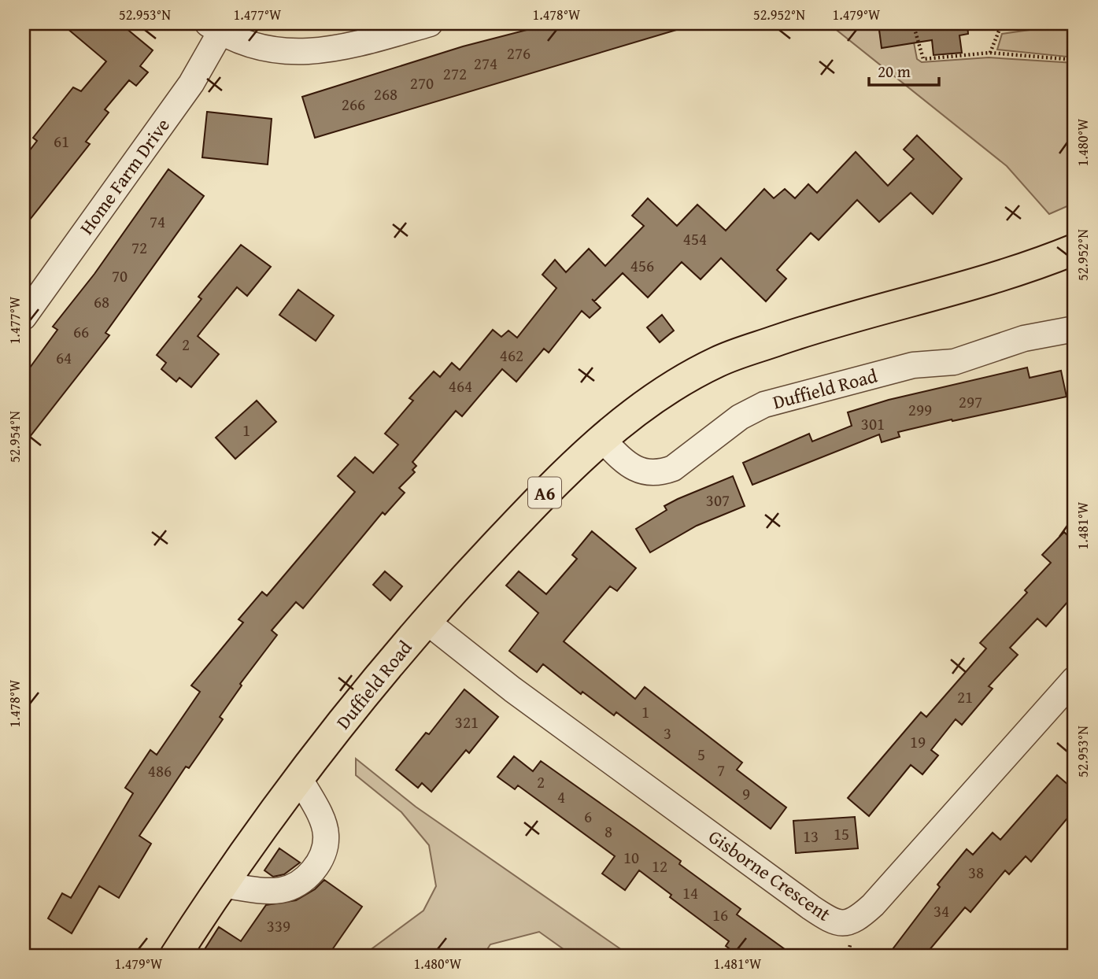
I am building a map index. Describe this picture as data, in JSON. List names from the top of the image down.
{
  "streets": {
    "highway": ["Duffield Road", "A6"],
    "street": ["Home Farm Drive", "Gisborne Crescent"]
  },
  "crossings": [
    ["Duffield Road", "Gisborne Crescent"]
  ],
  "house_numbers": [
    "276",
    "274",
    "272",
    "270",
    "268",
    "266",
    "61",
    "74",
    "454",
    "72",
    "456",
    "70",
    "68",
    "66",
    "2",
    "462",
    "64",
    "464",
    "297",
    "299",
    "301",
    "1",
    "307",
    "21",
    "1",
    "321",
    "3",
    "19",
    "5",
    "7",
    "486",
    "2",
    "9",
    "4",
    "6",
    "8",
    "15",
    "13",
    "10",
    "12",
    "38",
    "14",
    "34",
    "16",
    "339"
  ],
  "scale_bar": "20 m",
  "coordinates": [
    "52.953°N",
    "1.477°W",
    "1.478°W",
    "52.952°N",
    "1.479°W",
    "1.480°W",
    "52.954°N",
    "1.481°W"
  ]
}
